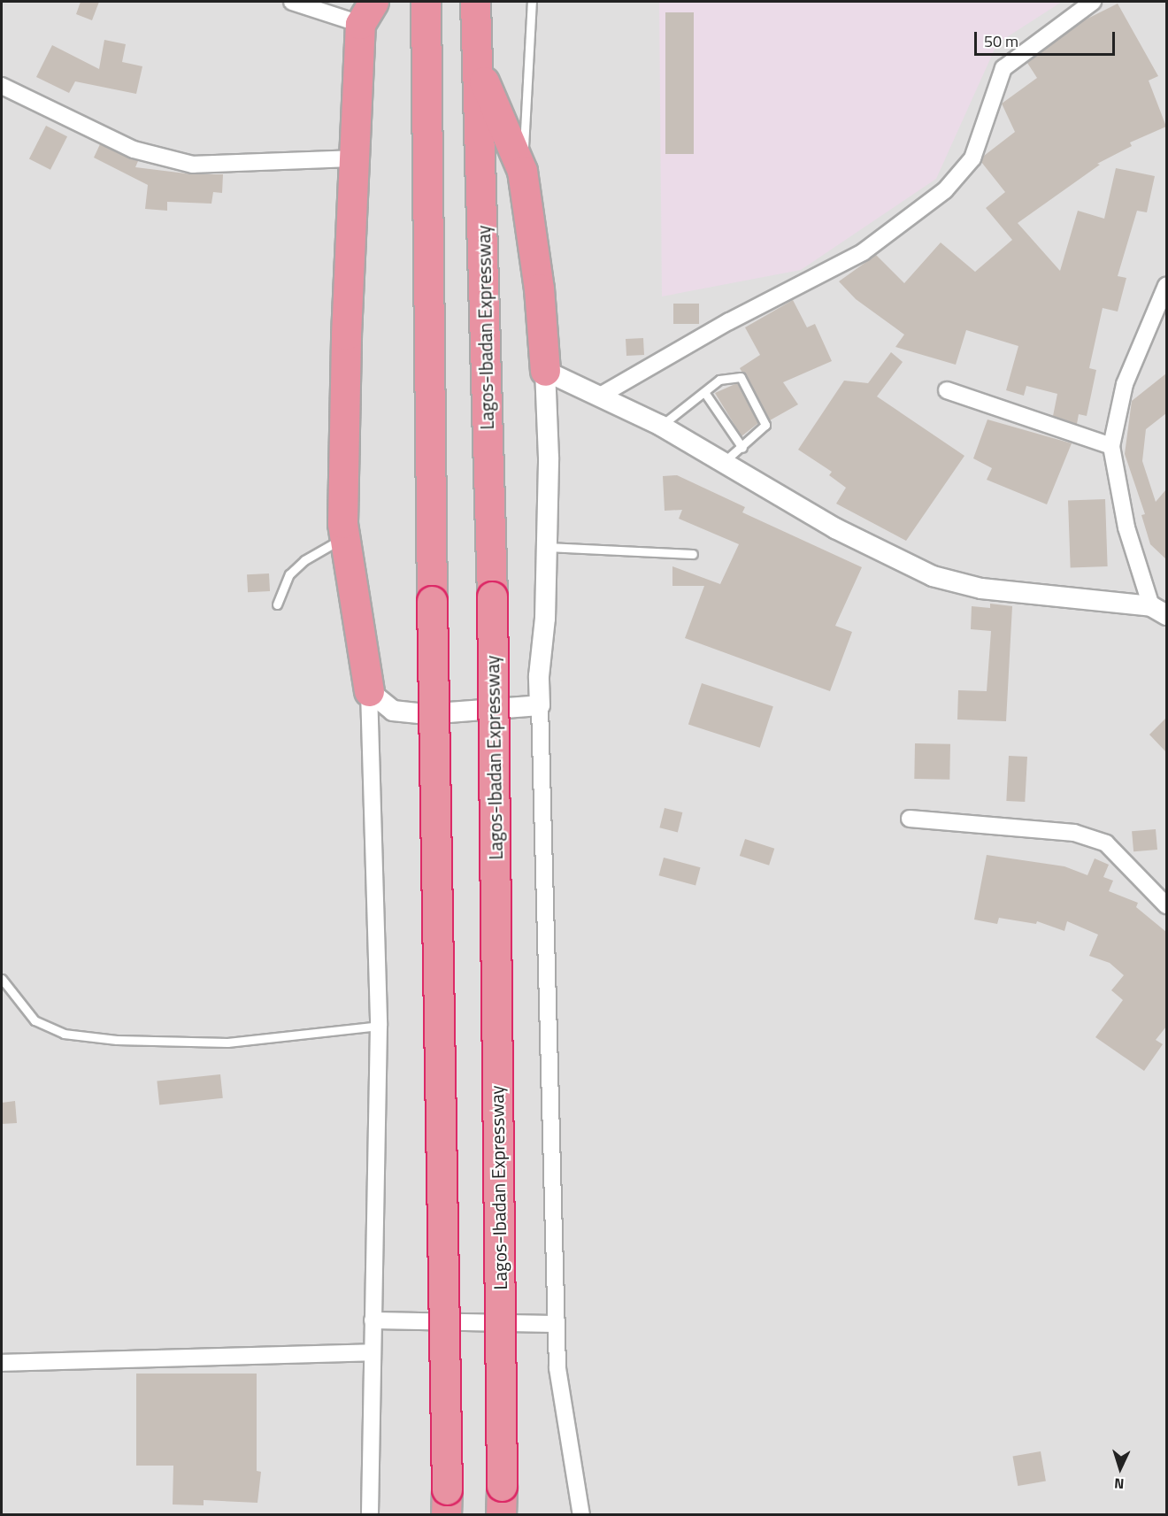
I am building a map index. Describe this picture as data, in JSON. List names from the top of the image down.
{
  "streets": {
    "highway": ["Lagos-Ibadan Expressway"]
  },
  "scale_bar": "50 m",
  "north": "bottom"
}
